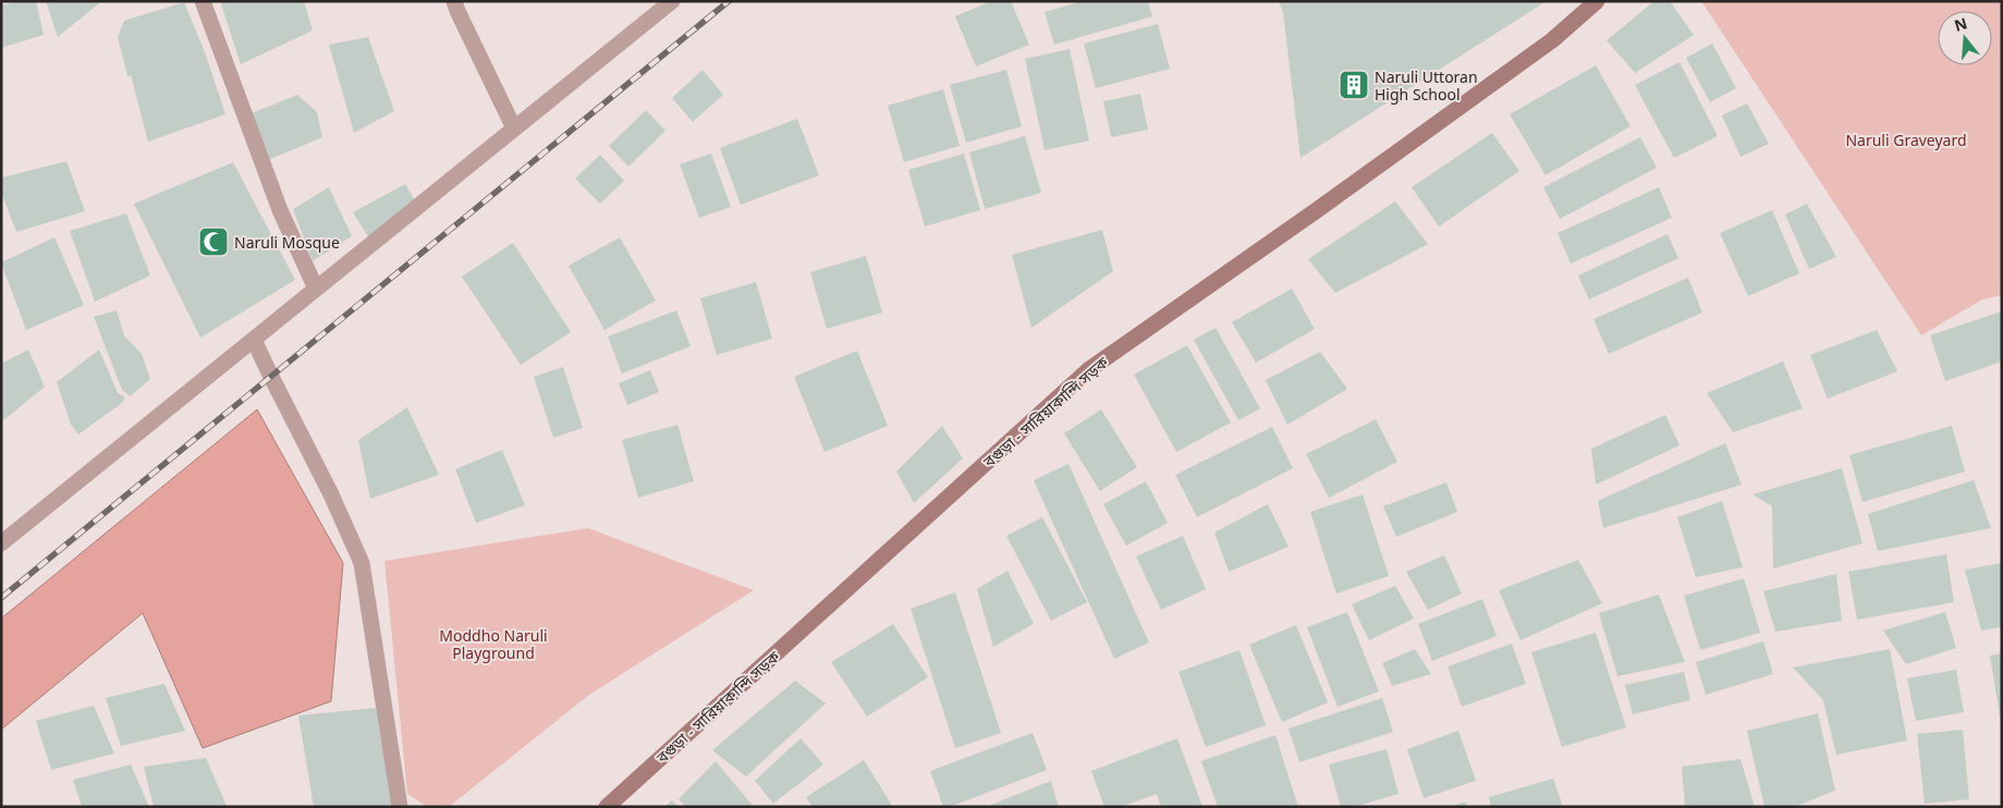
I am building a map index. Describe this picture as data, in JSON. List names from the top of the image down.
{
  "streets": {
    "main road": ["বগুড়া - সারিয়াকান্দি সড়ক"]
  },
  "parks": ["Naruli Graveyard", "Moddho Naruli Playground"],
  "places": {
    "building": ["Naruli Uttoran High School"],
    "mosque": ["Naruli Mosque"]
  },
  "north": "top"
}
